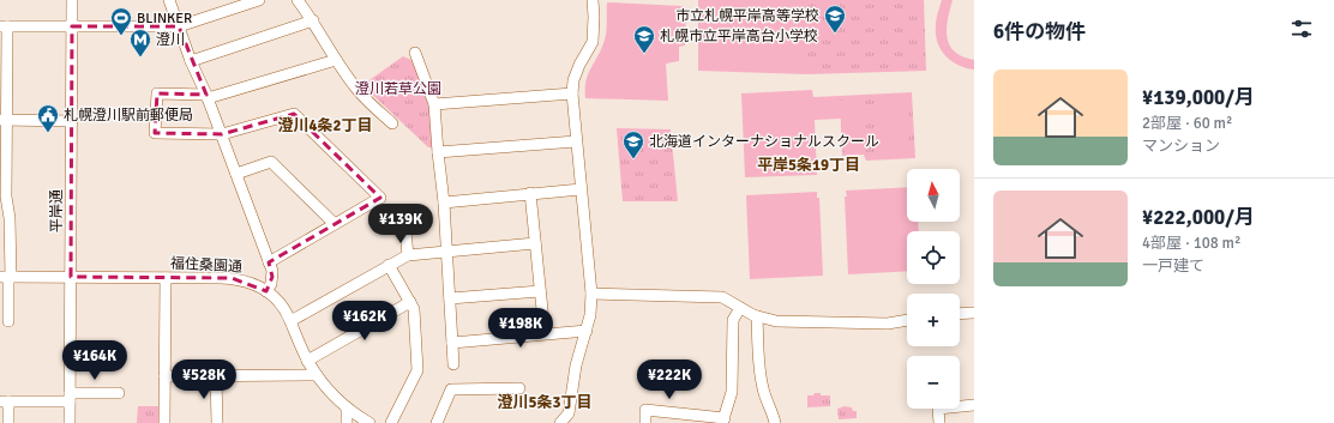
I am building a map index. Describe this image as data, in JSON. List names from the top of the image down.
{
  "streets": {
    "street": ["平岸通", "福住桑園通"]
  },
  "crossings": [
    ["平岸通", "福住桑園通"]
  ],
  "districts": ["澄川4条2丁目", "平岸5条19丁目", "澄川5条3丁目"],
  "parks": ["澄川若草公園"],
  "places": {
    "school or university": ["市立札幌平岸高等学校", "札幌市立平岸高台小学校", "北海道インターナショナルスクール"],
    "sports": ["BLINKER"],
    "metro station": ["澄川"],
    "public building": ["札幌澄川駅前郵便局"]
  },
  "north": "top",
  "page": {
    "heading": "6件の物件",
    "list": [
      {
        "name": "¥139,000/月",
        "note": "2部屋 · 60 m² · マンション"
      },
      {
        "name": "¥222,000/月",
        "note": "4部屋 · 108 m² · 一戸建て"
      }
    ],
    "map_buttons": ["+", "−"],
    "price": [
      "¥139K",
      "¥162K",
      "¥198K",
      "¥164K",
      "¥528K",
      "¥222K"
    ]
  }
}
